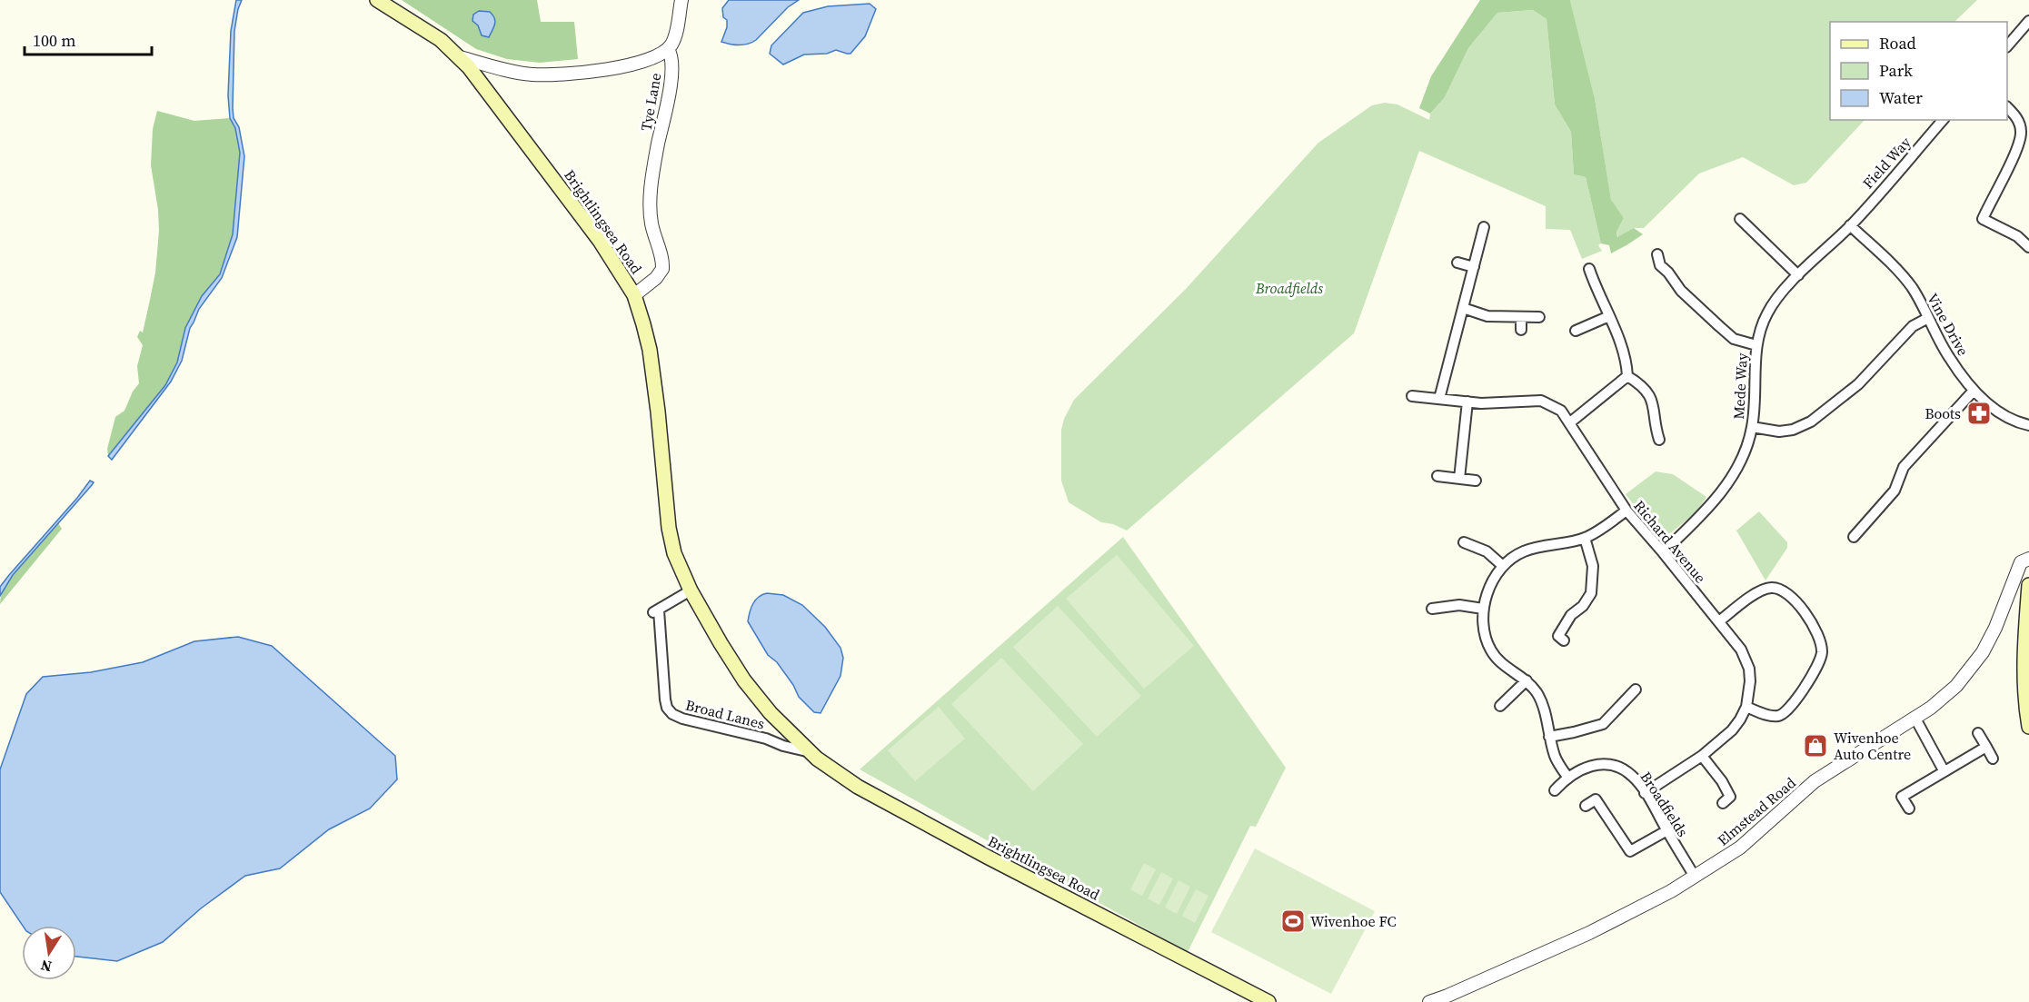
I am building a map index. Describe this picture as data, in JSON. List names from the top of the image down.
{
  "streets": {
    "main road": ["Brightlingsea Road"],
    "street": [
      "Tye Lane",
      "Field Way",
      "Vine Drive",
      "Mede Way",
      "Richard Avenue",
      "Broad Lanes",
      "Broadfields",
      "Elmstead Road"
    ]
  },
  "crossings": [
    ["Tye Lane", "Brightlingsea Road"],
    ["Field Way", "Vine Drive"],
    ["Field Way", "Mede Way"],
    ["Brightlingsea Road", "Broad Lanes"],
    ["Vine Drive", "Mede Way"],
    ["Mede Way", "Richard Avenue"],
    ["Richard Avenue", "Broadfields"],
    ["Broadfields", "Elmstead Road"]
  ],
  "parks": ["Broadfields"],
  "places": {
    "pharmacy": ["Boots"],
    "shop": ["Wivenhoe Auto Centre"],
    "sports": ["Wivenhoe FC"]
  },
  "legend": ["Road", "Park", "Water"],
  "scale_bar": "100 m",
  "north": "bottom"
}
